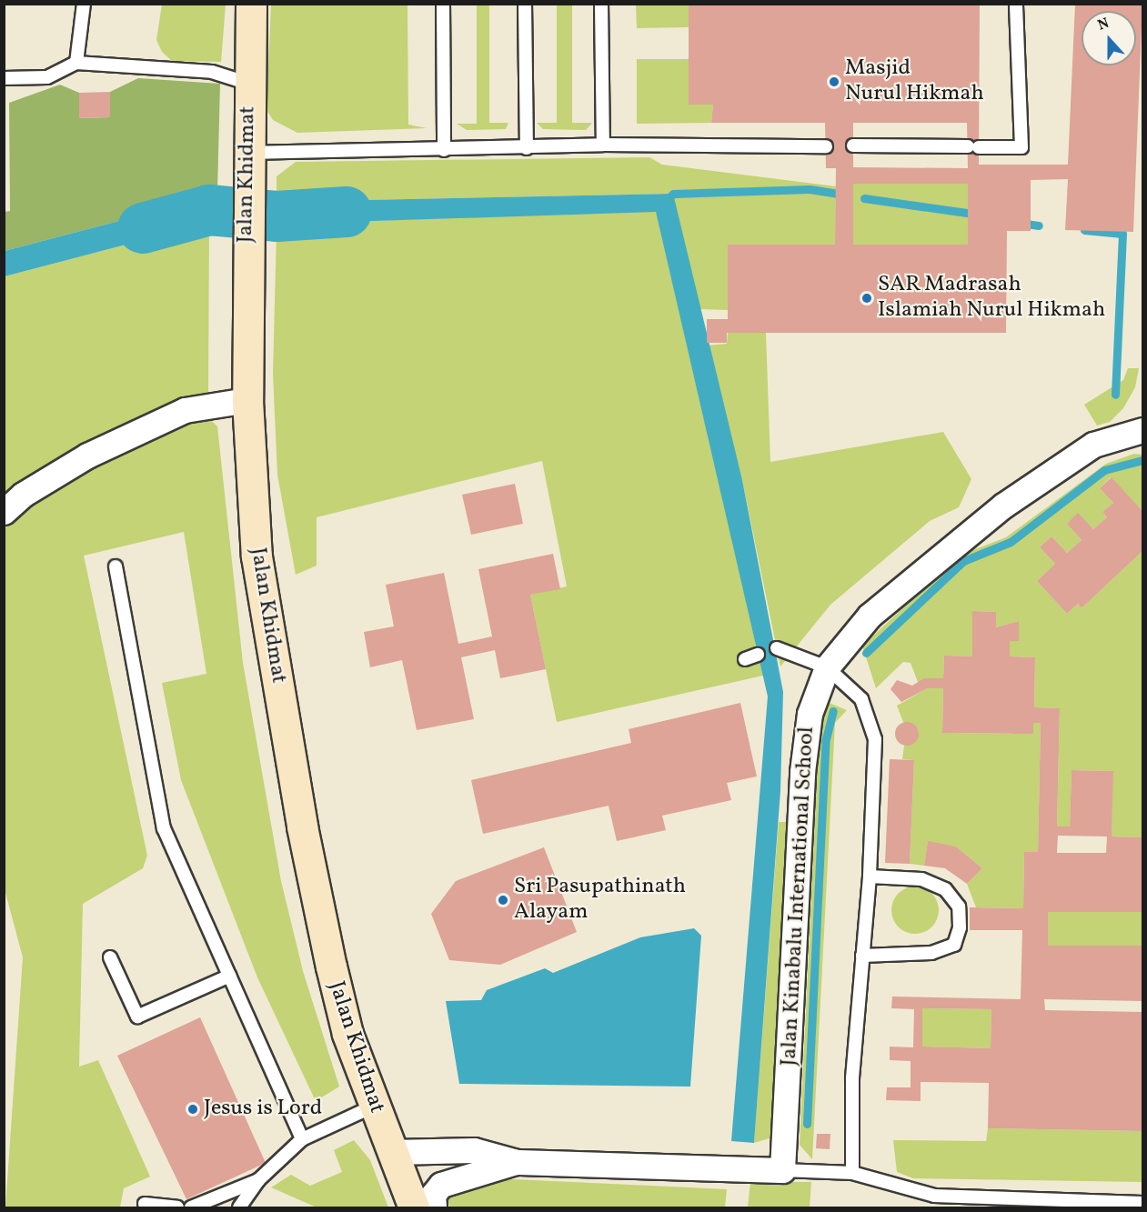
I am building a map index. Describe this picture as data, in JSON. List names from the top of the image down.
{
  "streets": {
    "street": ["Jalan Khidmat", "Jalan Kinabalu International School"]
  },
  "places": [
    "Masjid Nurul Hikmah",
    "SAR Madrasah Islamiah Nurul Hikmah",
    "Sri Pasupathinath Alayam",
    "Jesus is Lord"
  ],
  "north": "top"
}
